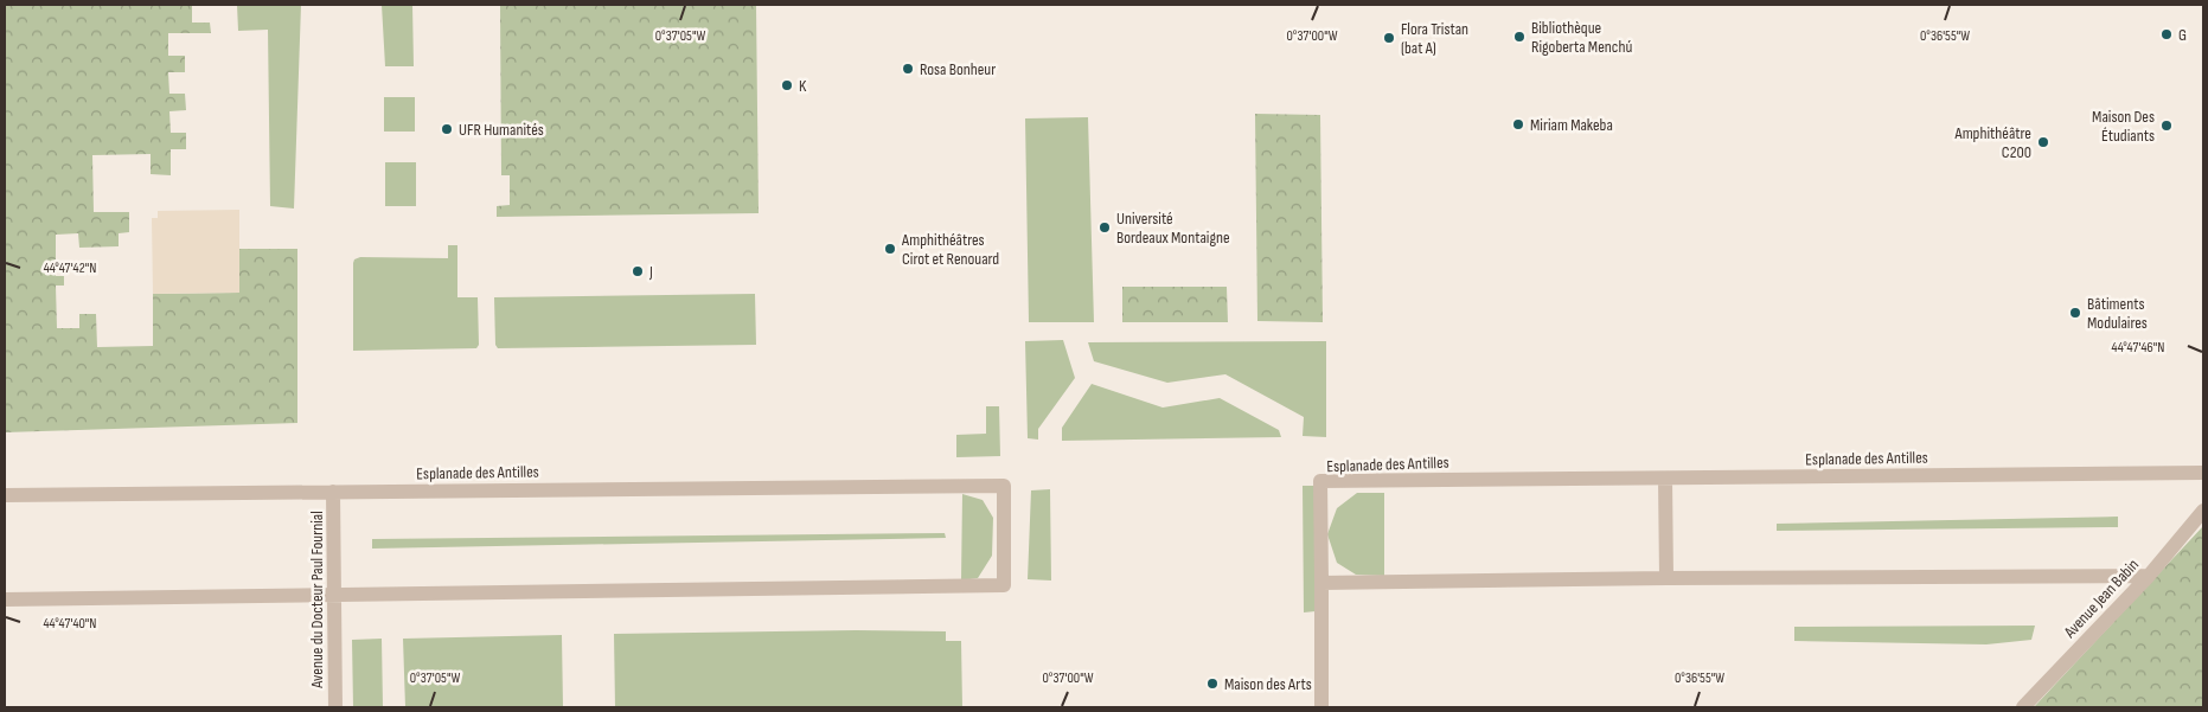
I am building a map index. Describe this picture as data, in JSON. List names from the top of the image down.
{
  "streets": {
    "street": ["Esplanade des Antilles", "Avenue Jean Babin", "Avenue du Docteur Paul Fournial"]
  },
  "crossings": [
    ["Esplanade des Antilles", "Avenue du Docteur Paul Fournial"]
  ],
  "places": [
    "G",
    "Bibliothèque Rigoberta Menchú",
    "Flora Tristan (bat A)",
    "Rosa Bonheur",
    "K",
    "Miriam Makeba",
    "Maison Des Étudiants",
    "UFR Humanités",
    "Amphithéâtre C200",
    "Université Bordeaux Montaigne",
    "Amphithéâtres Cirot et Renouard",
    "J",
    "Bâtiments Modulaires",
    "Maison des Arts"
  ],
  "coordinates": [
    "0°37'05\"W",
    "0°37'00\"W",
    "0°36'55\"W",
    "44°47'42\"N",
    "44°47'46\"N",
    "44°47'40\"N"
  ]
}
